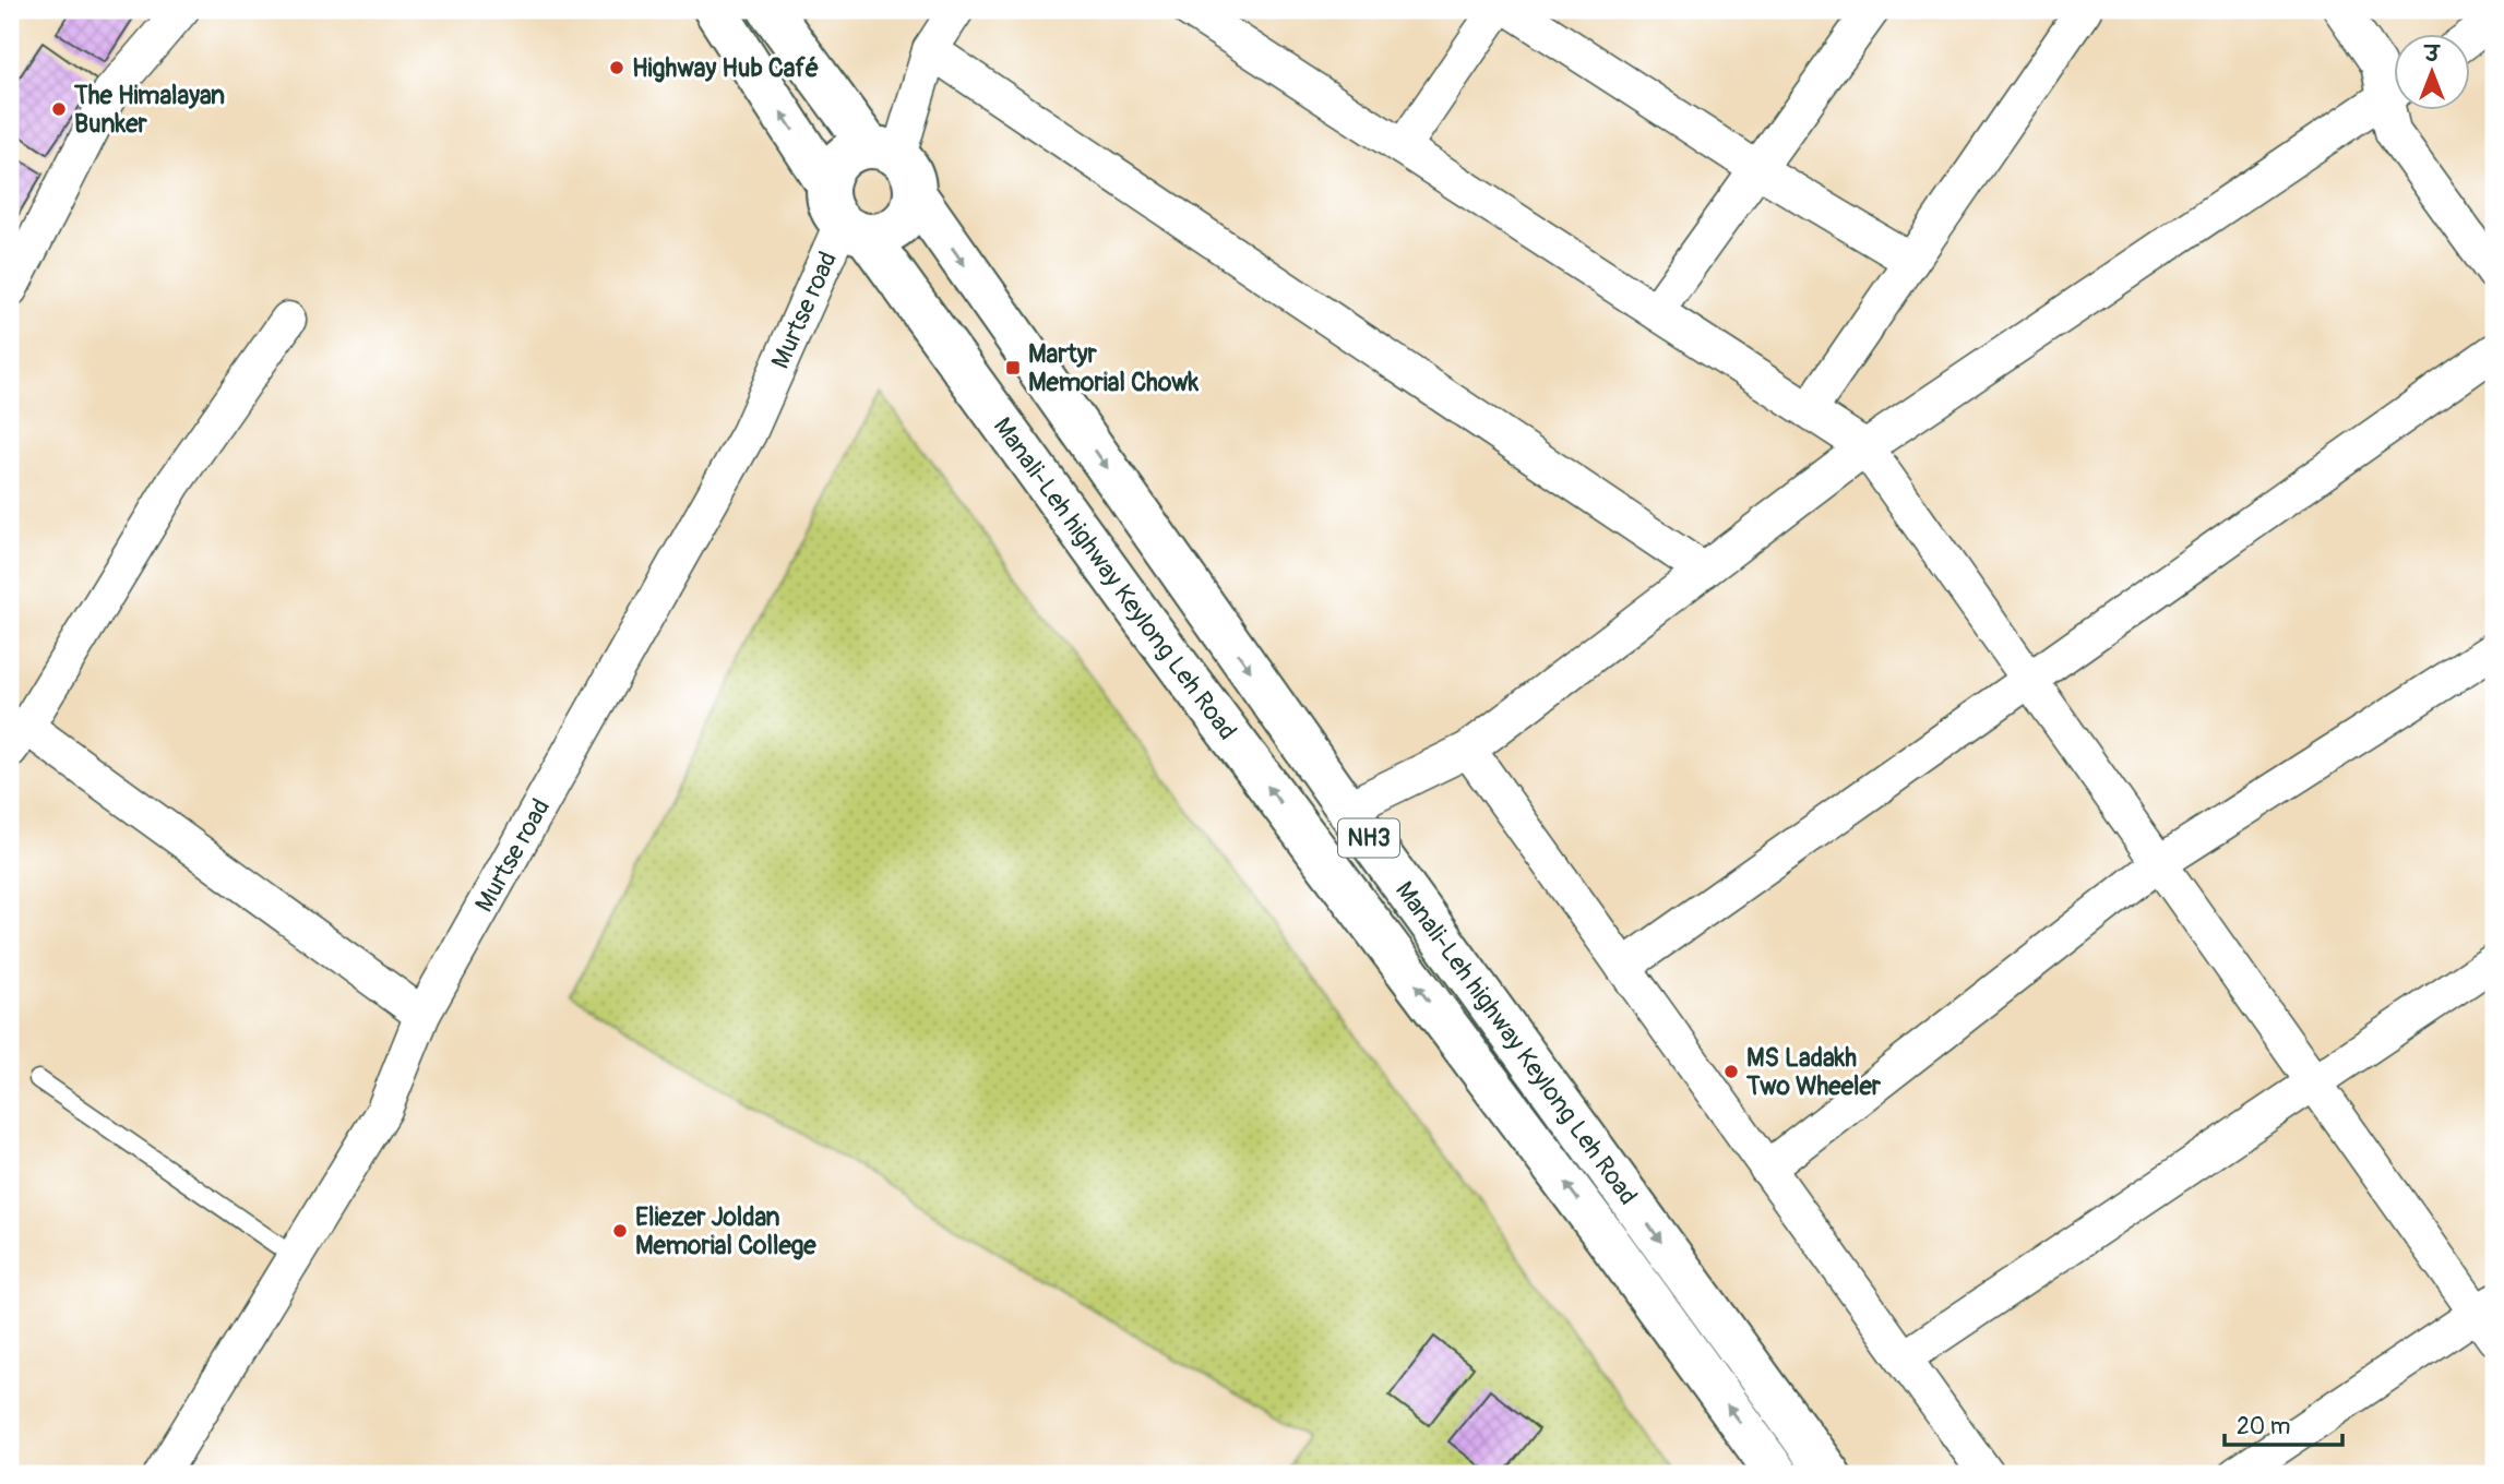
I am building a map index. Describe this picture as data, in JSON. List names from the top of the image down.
{
  "streets": {
    "highway": ["Manali-Leh highway Keylong Leh Road", "NH3"],
    "street": ["Murtse road"]
  },
  "crossings": [
    ["Murtse road", "Manali-Leh highway Keylong Leh Road"],
    ["Murtse road", "NH3"],
    ["Manali-Leh highway Keylong Leh Road", "NH3"]
  ],
  "places": {
    "other": [
      "Highway Hub Café",
      "The Himalayan Bunker",
      "MS Ladakh Two Wheeler",
      "Eliezer Joldan Memorial College"
    ],
    "transit": ["Martyr Memorial Chowk"]
  },
  "scale_bar": "20 m",
  "north": "top"
}
